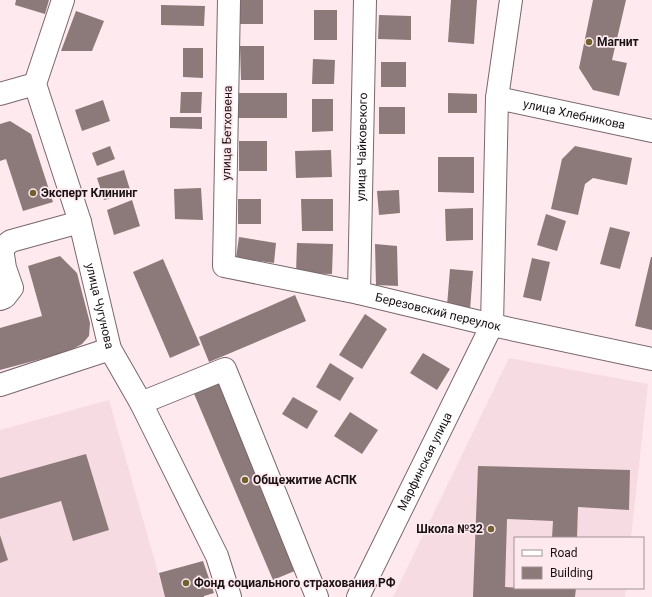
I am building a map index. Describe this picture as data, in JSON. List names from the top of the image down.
{
  "streets": {
    "street": [
      "улица Хлебникова",
      "улица Бетховена",
      "улица Чайковского",
      "улица Чугунова",
      "Березовский переулок",
      "Марфинская улица"
    ]
  },
  "crossings": [
    ["улица Бетховена", "Березовский переулок"],
    ["улица Чайковского", "Березовский переулок"],
    ["Березовский переулок", "Марфинская улица"]
  ],
  "places": [
    "Магнит",
    "Эксперт Клининг",
    "Общежитие АСПК",
    "Школа №32",
    "Фонд социального страхования РФ"
  ],
  "legend": ["Road", "Building"]
}
